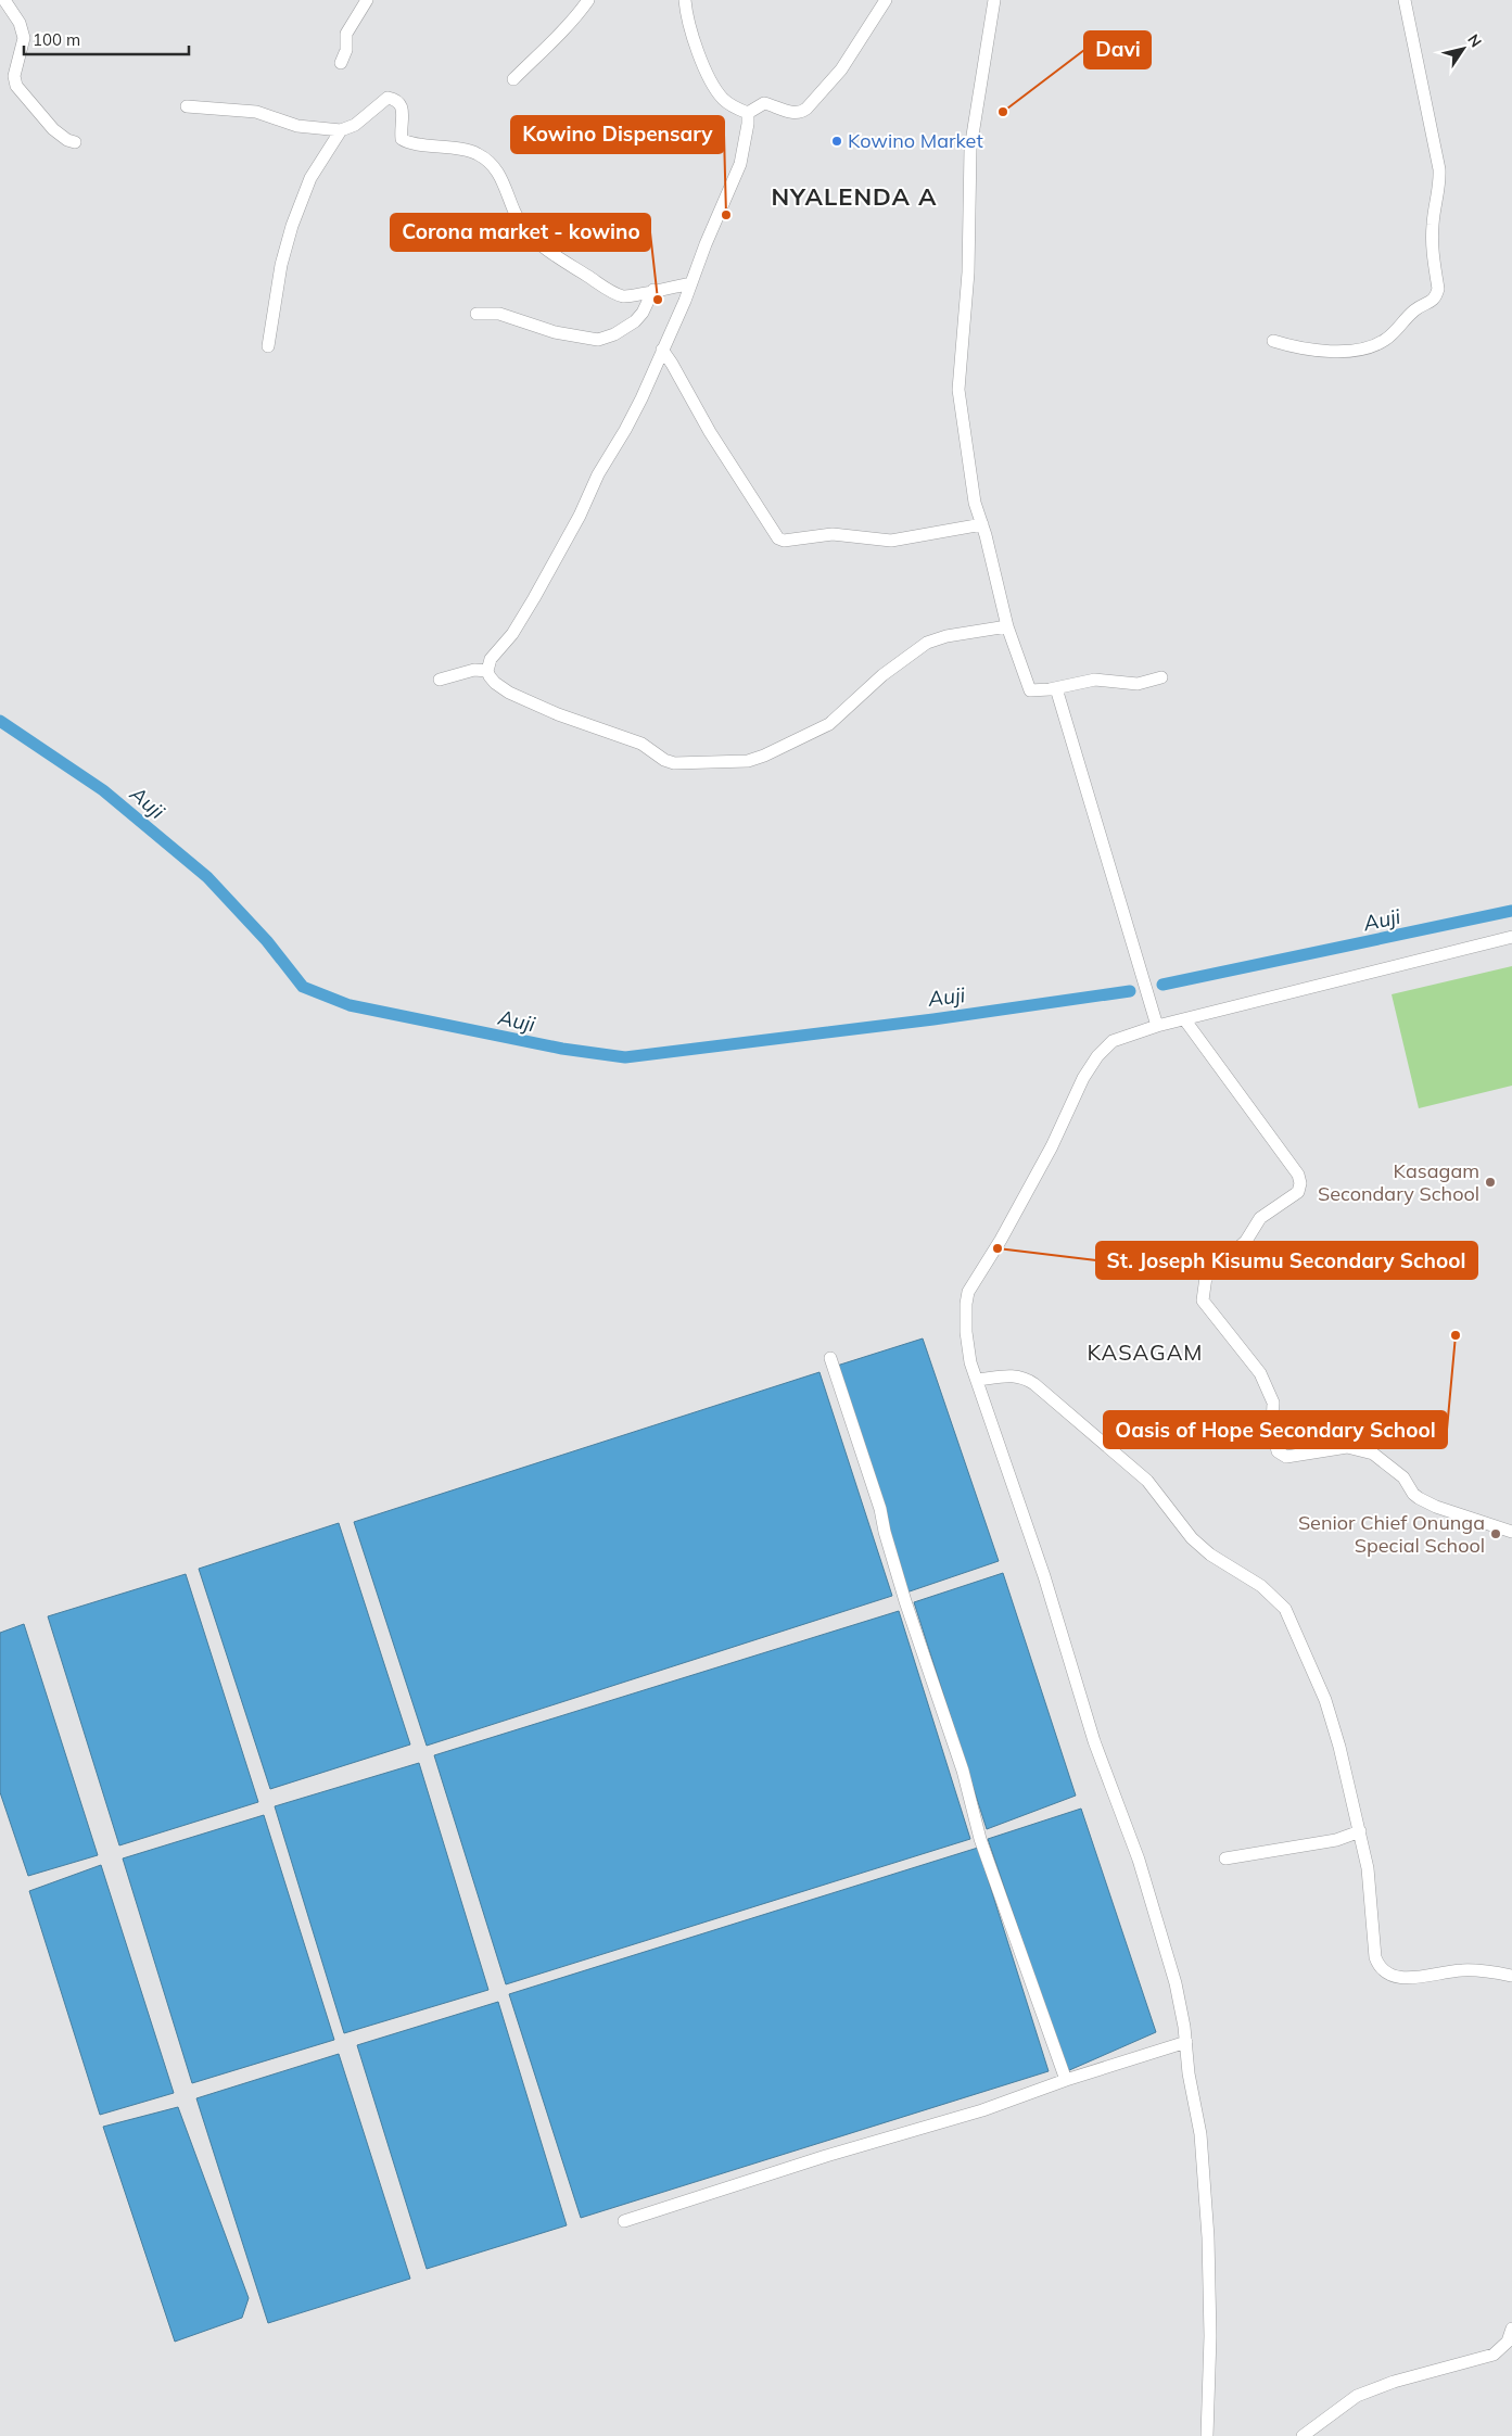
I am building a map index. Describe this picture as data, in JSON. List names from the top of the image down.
{
  "districts": ["NYALENDA A", "KASAGAM"],
  "water": ["Auji"],
  "places": [
    "Davi",
    "Kowino Market",
    "Kowino Dispensary",
    "Corona market - kowino",
    "Kasagam Secondary School",
    "St. Joseph Kisumu Secondary School",
    "Oasis of Hope Secondary School",
    "Senior Chief Onunga Special School"
  ],
  "scale_bar": "100 m",
  "north": "top right"
}
